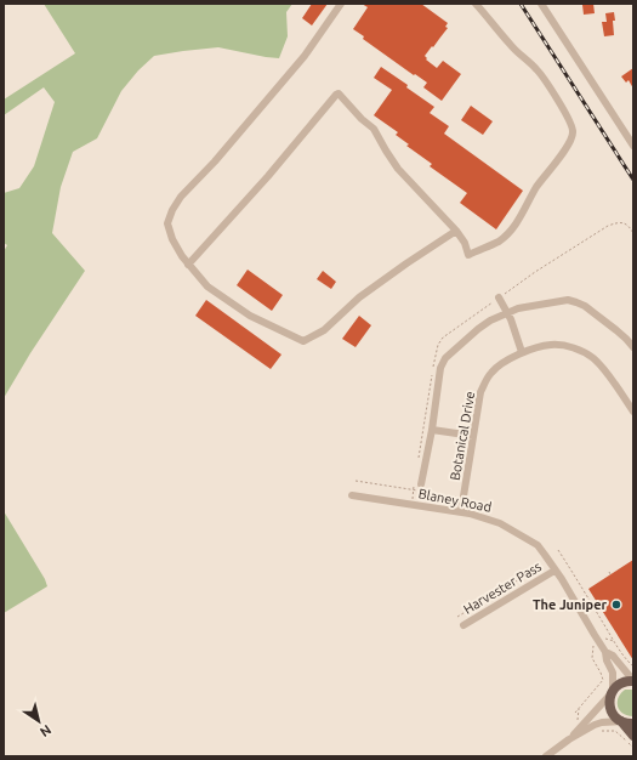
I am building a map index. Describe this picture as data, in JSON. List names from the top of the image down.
{
  "streets": {
    "street": ["Botanical Drive", "Blaney Road", "Harvester Pass"]
  },
  "crossings": [
    ["Botanical Drive", "Blaney Road"],
    ["Blaney Road", "Harvester Pass"]
  ],
  "places": ["The Juniper"],
  "north": "bottom right"
}
